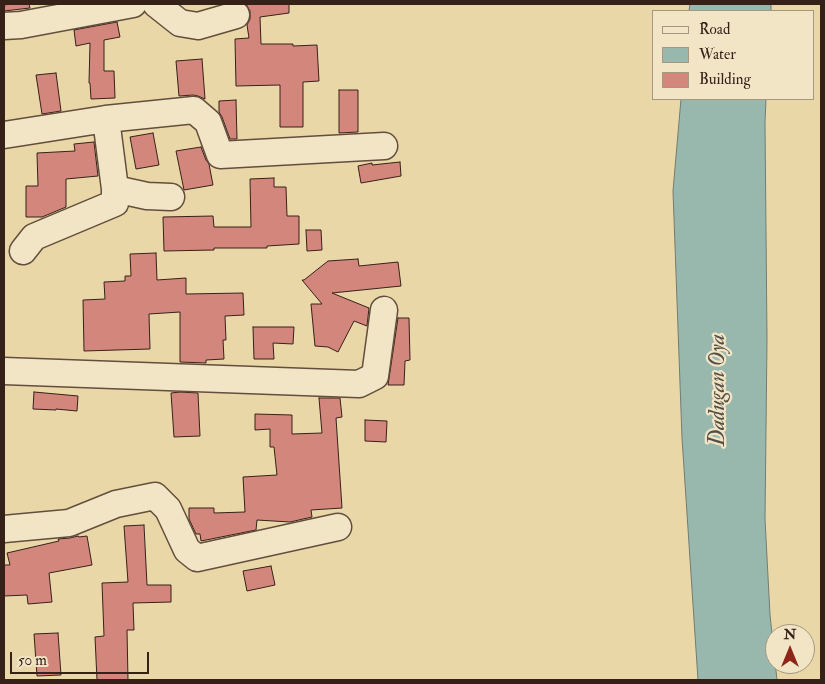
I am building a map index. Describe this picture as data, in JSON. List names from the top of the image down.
{
  "water": ["Dadugan Oya"],
  "legend": ["Road", "Water", "Building"],
  "scale_bar": "50 m",
  "north": "top"
}
